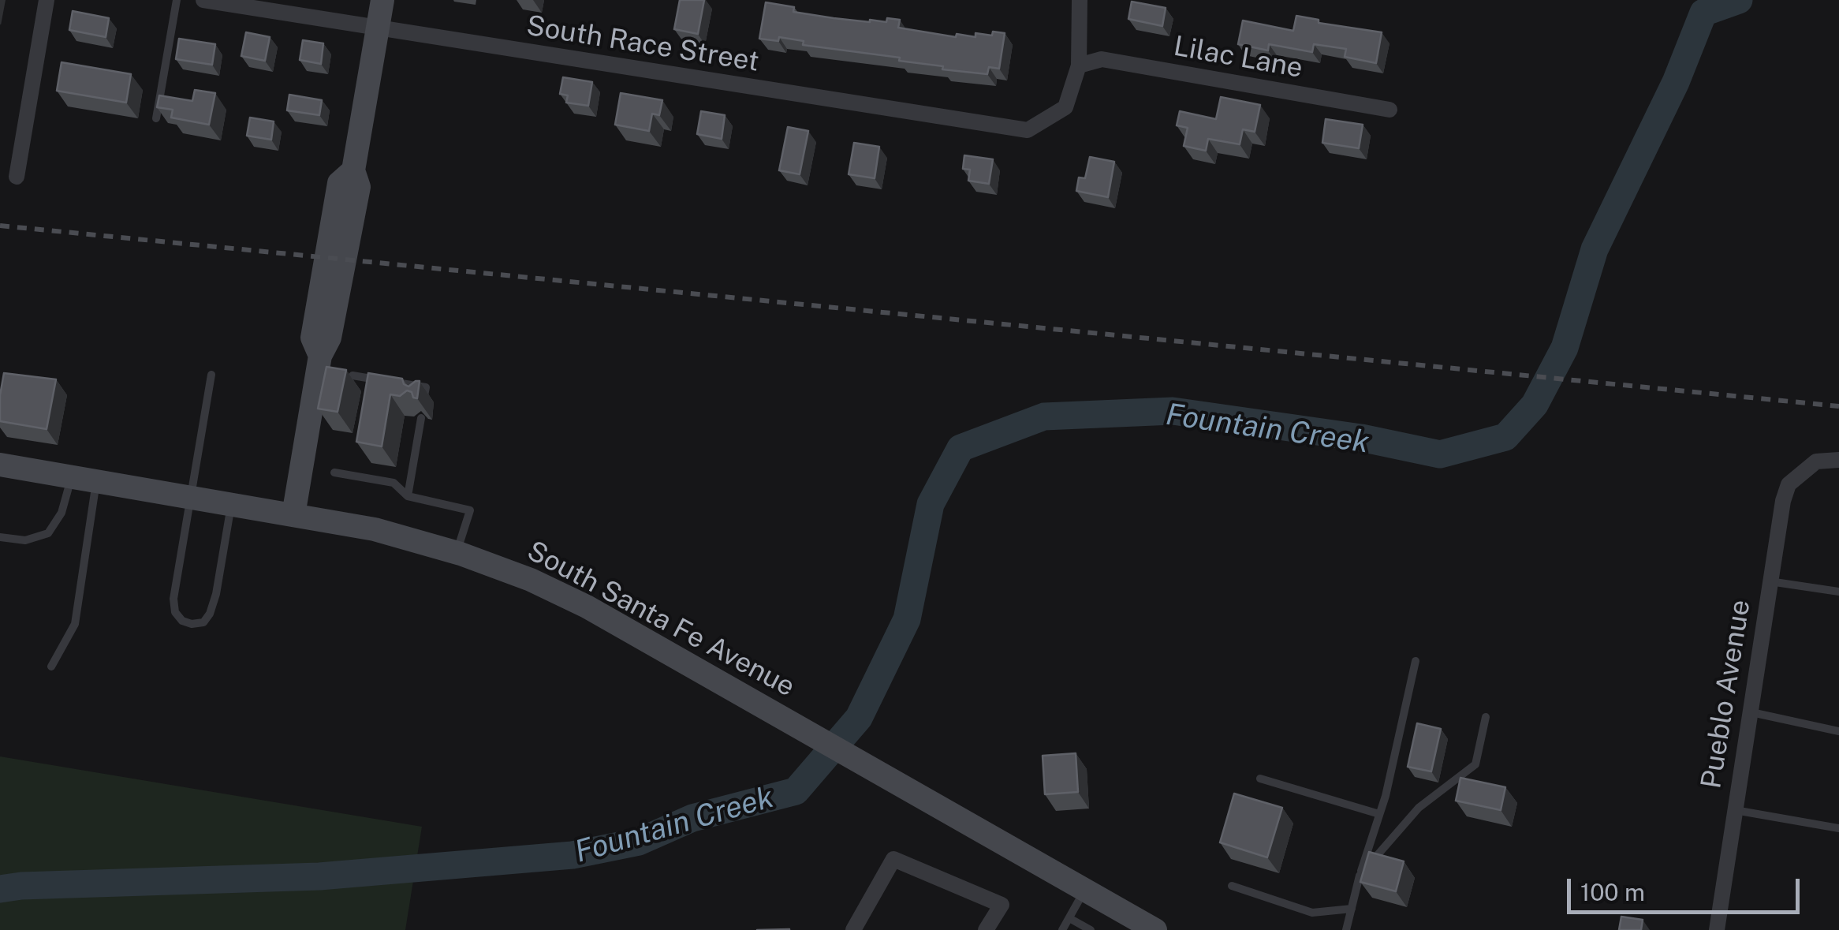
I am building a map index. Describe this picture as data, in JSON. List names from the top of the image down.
{
  "streets": {
    "main road": ["South Santa Fe Avenue"],
    "street": ["South Race Street", "Lilac Lane", "Pueblo Avenue"]
  },
  "crossings": [
    ["South Race Street", "Lilac Lane"]
  ],
  "water": ["Fountain Creek"],
  "scale_bar": "100 m"
}
